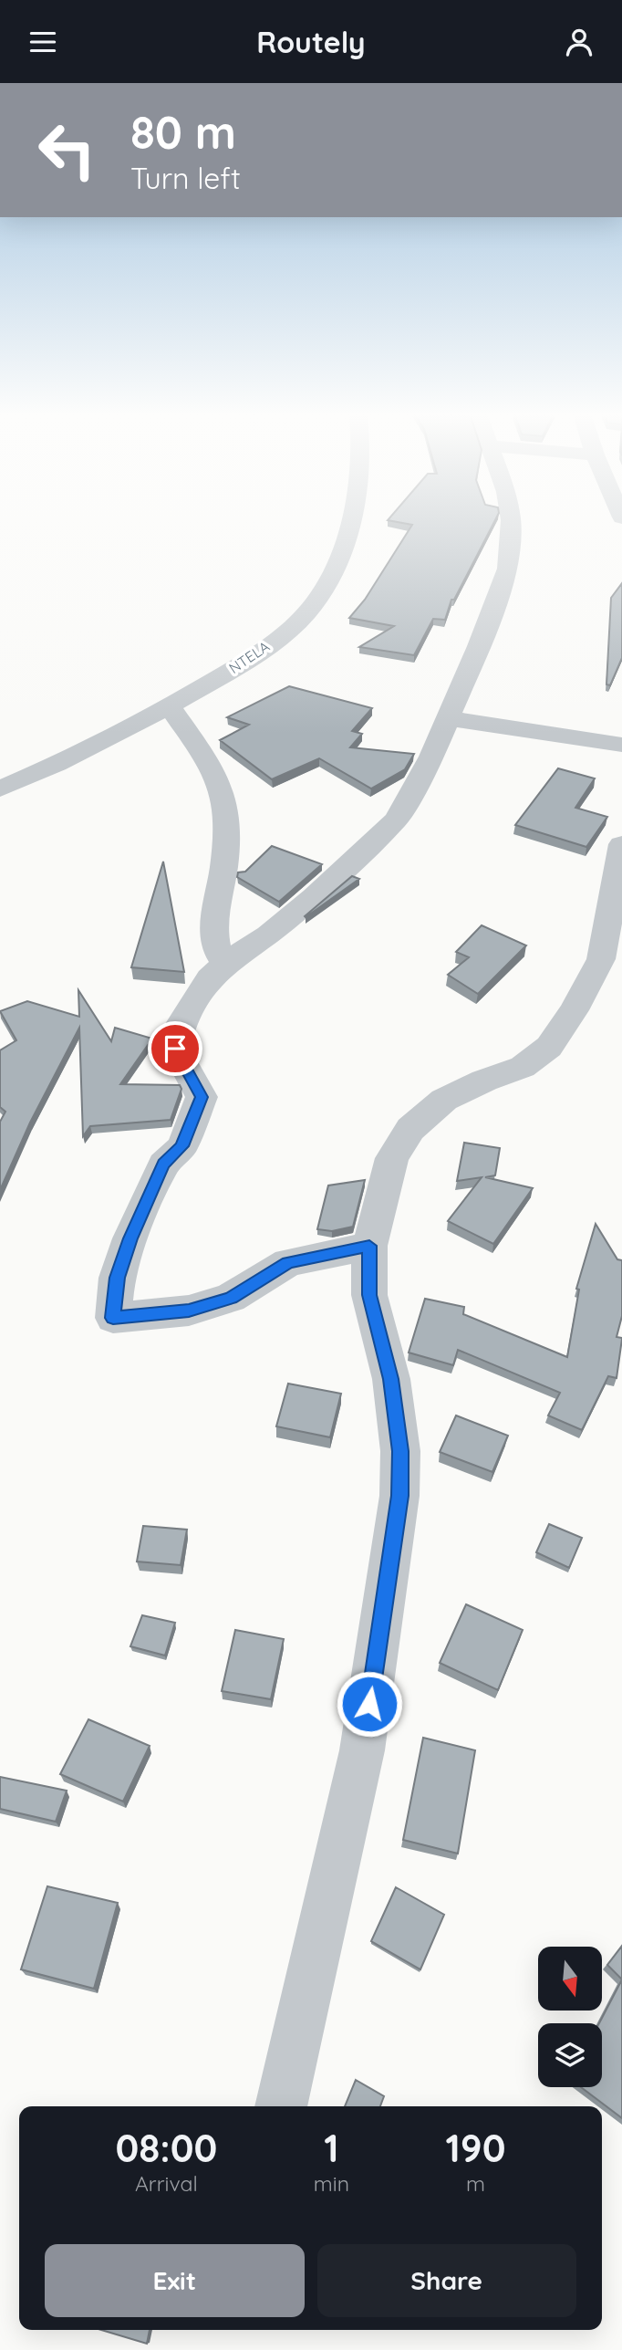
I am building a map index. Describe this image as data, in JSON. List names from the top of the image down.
{
  "streets": {
    "street": ["NTELA"]
  },
  "north": "bottom",
  "page": {
    "header": "Routely",
    "turn": ["80 m", "Turn left"],
    "eta": [
      "08:00",
      "Arrival",
      "1",
      "min",
      "190",
      "m"
    ],
    "buttons": ["Exit", "Share"]
  }
}
